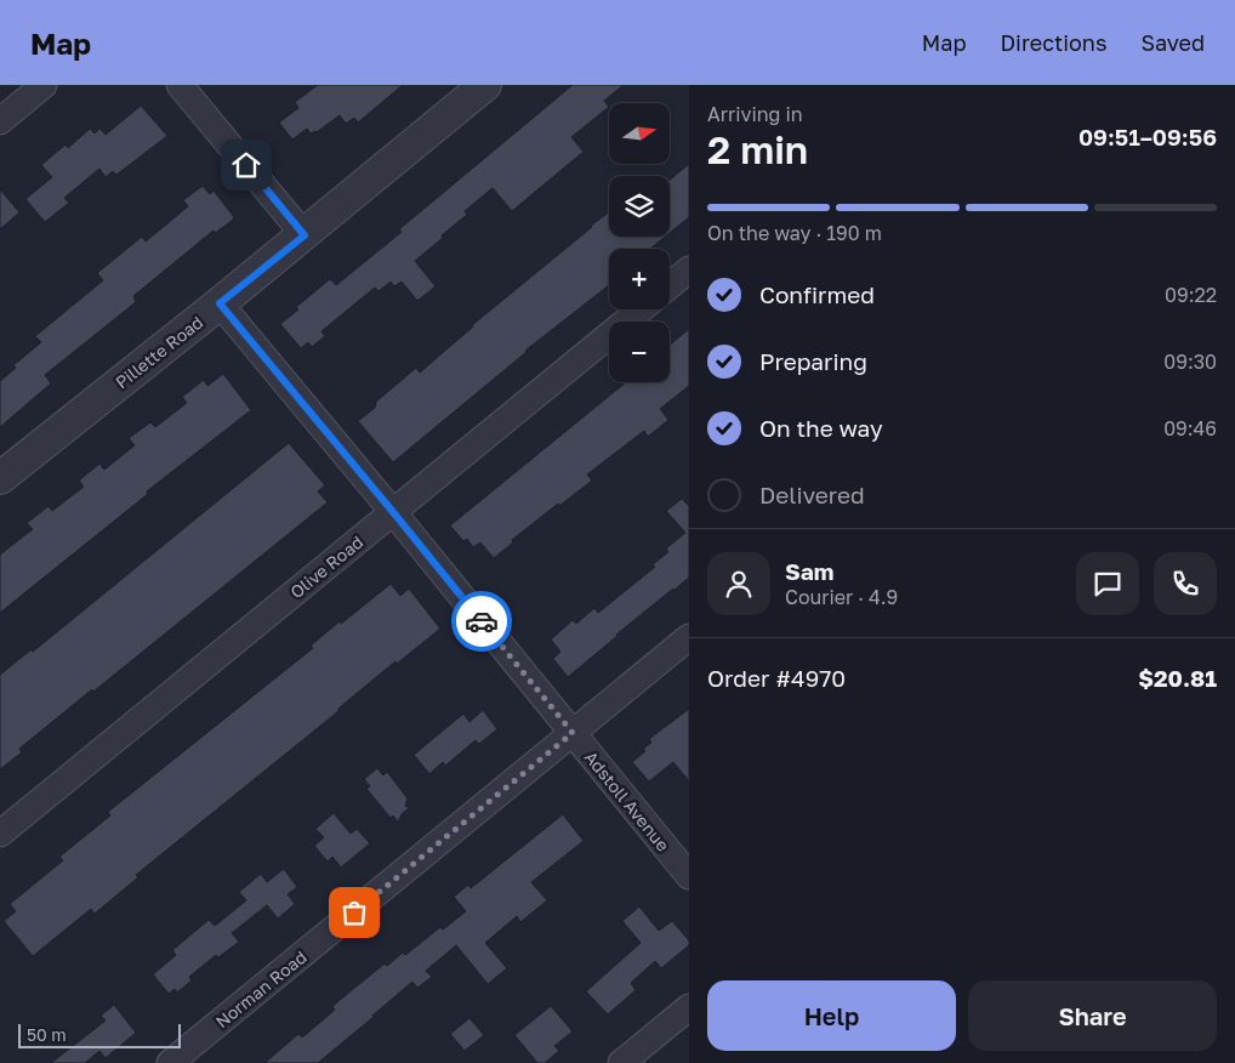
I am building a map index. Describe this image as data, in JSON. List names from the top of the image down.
{
  "streets": {
    "street": [
      "Pillette Road",
      "Olive Road",
      "Adstoll Avenue",
      "Norman Road"
    ]
  },
  "crossings": [
    ["Pillette Road", "Adstoll Avenue"],
    ["Olive Road", "Adstoll Avenue"],
    ["Adstoll Avenue", "Norman Road"]
  ],
  "scale_bar": "50 m",
  "north": "right",
  "page": {
    "header": "Map",
    "nav": ["Map", "Directions", "Saved"],
    "heading": ["2 min", "Arriving in", "09:51–09:56"],
    "panel": [
      "Sam",
      "Courier · 4.9",
      "Order #4970",
      "$20.81"
    ],
    "map_buttons": ["+", "−"],
    "bar": "On the way · 190 m",
    "list": [
      ["Confirmed", "09:22"],
      ["Preparing", "09:30"],
      ["On the way", "09:46"],
      "Delivered"
    ],
    "buttons": ["Help", "Share"],
    "scale": "50 m"
  }
}
